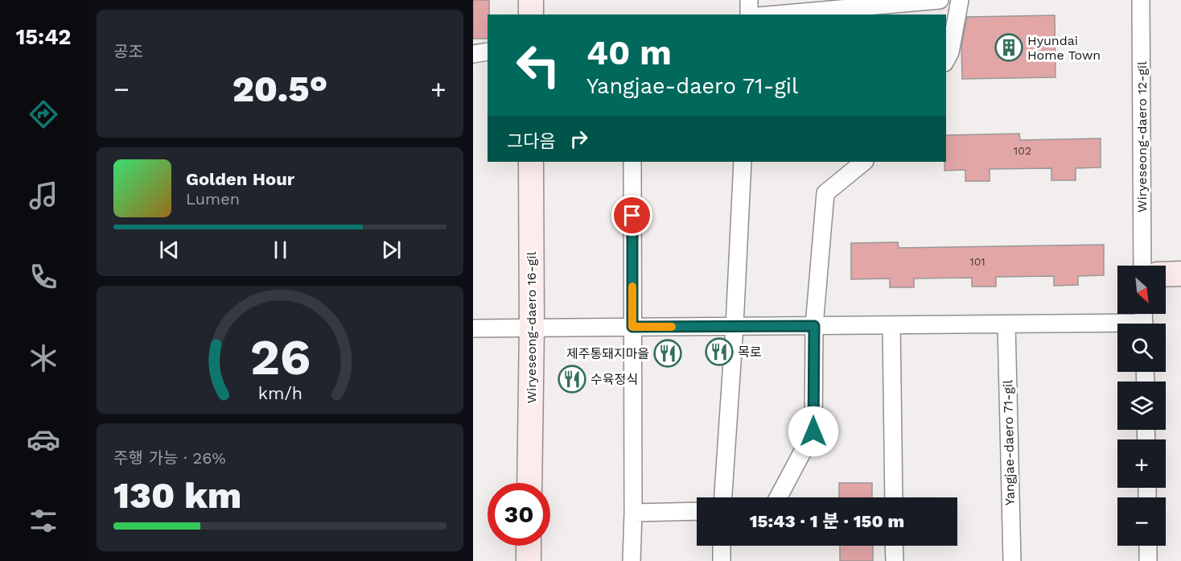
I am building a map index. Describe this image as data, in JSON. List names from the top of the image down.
{
  "streets": {
    "street": ["Wiryeseong-daero 12-gil", "Wiryeseong-daero 16-gil", "Yangjae-daero 71-gil"]
  },
  "places": {
    "building": ["Hyundai Home Town"],
    "restaurant": ["목로", "제주통돼지마을", "수육정식"]
  },
  "house_numbers": ["102", "101"],
  "north": "bottom right",
  "page": {
    "tabs": "15:42",
    "tile": [
      "공조",
      ["주행 가능 · 26%", "130 km"]
    ],
    "turn": ["40 m", "Yangjae-daero 71-gil"],
    "heat": ["−", "20.5°", "+"],
    "then": "그다음",
    "song": ["Golden Hour", "Lumen"],
    "map_buttons": ["+", "−"],
    "limit": "30",
    "trip": "15:43 · 1 분 · 150 m",
    "gauge": ["26", "km/h"]
  }
}
